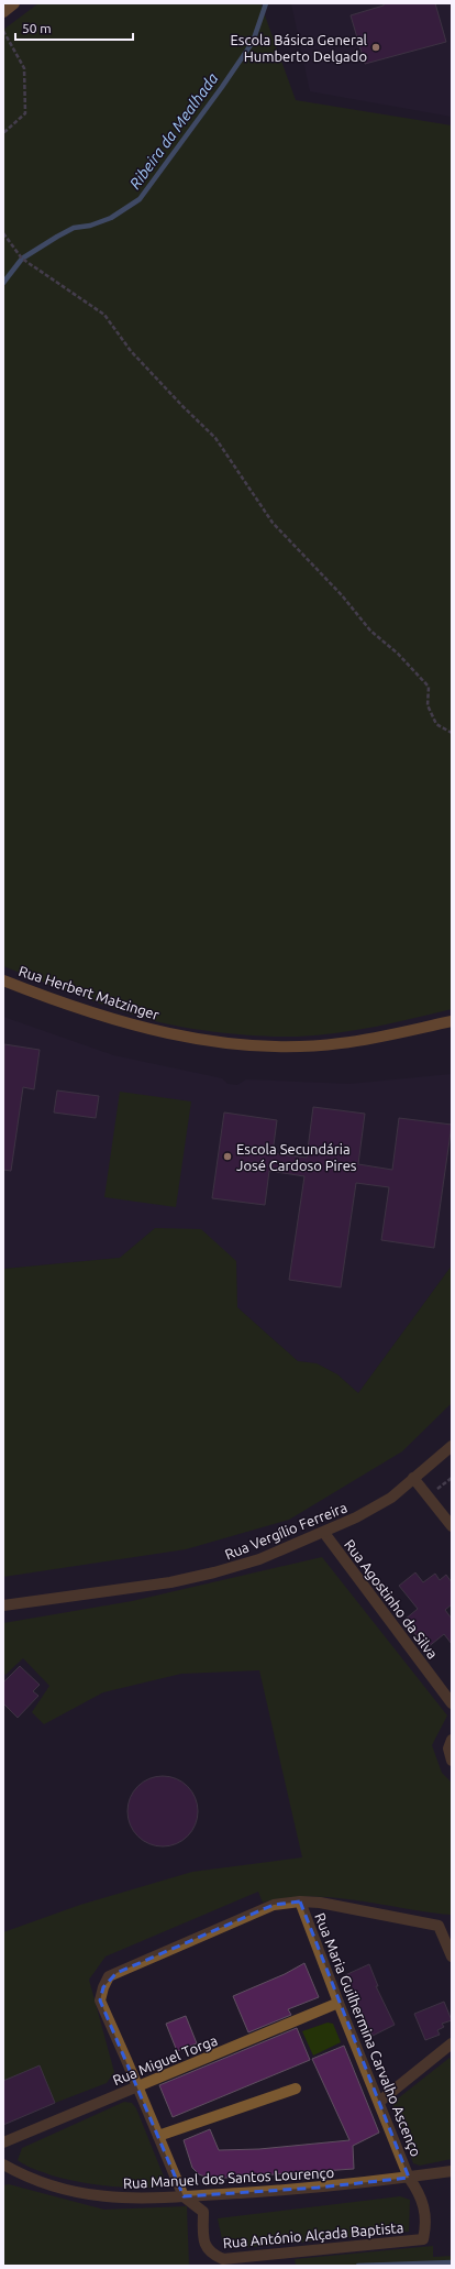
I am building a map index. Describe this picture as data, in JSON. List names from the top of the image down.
{
  "streets": {
    "street": [
      "Rua Herbert Matzinger",
      "Rua Vergílio Ferreira",
      "Rua Agostinho da Silva",
      "Rua Maria Guilhermina Carvalho Ascenço",
      "Rua Miguel Torga",
      "Rua Manuel dos Santos Lourenço",
      "Rua António Alçada Baptista"
    ]
  },
  "crossings": [
    ["Rua Vergílio Ferreira", "Rua Agostinho da Silva"],
    ["Rua Maria Guilhermina Carvalho Ascenço", "Rua Miguel Torga"],
    ["Rua Maria Guilhermina Carvalho Ascenço", "Rua Manuel dos Santos Lourenço"],
    ["Rua Maria Guilhermina Carvalho Ascenço", "Rua António Alçada Baptista"],
    ["Rua Manuel dos Santos Lourenço", "Rua António Alçada Baptista"]
  ],
  "water": ["Ribeira da Mealhada"],
  "places": ["Escola Básica General Humberto Delgado", "Escola Secundária José Cardoso Pires"],
  "scale_bar": "50 m"
}
